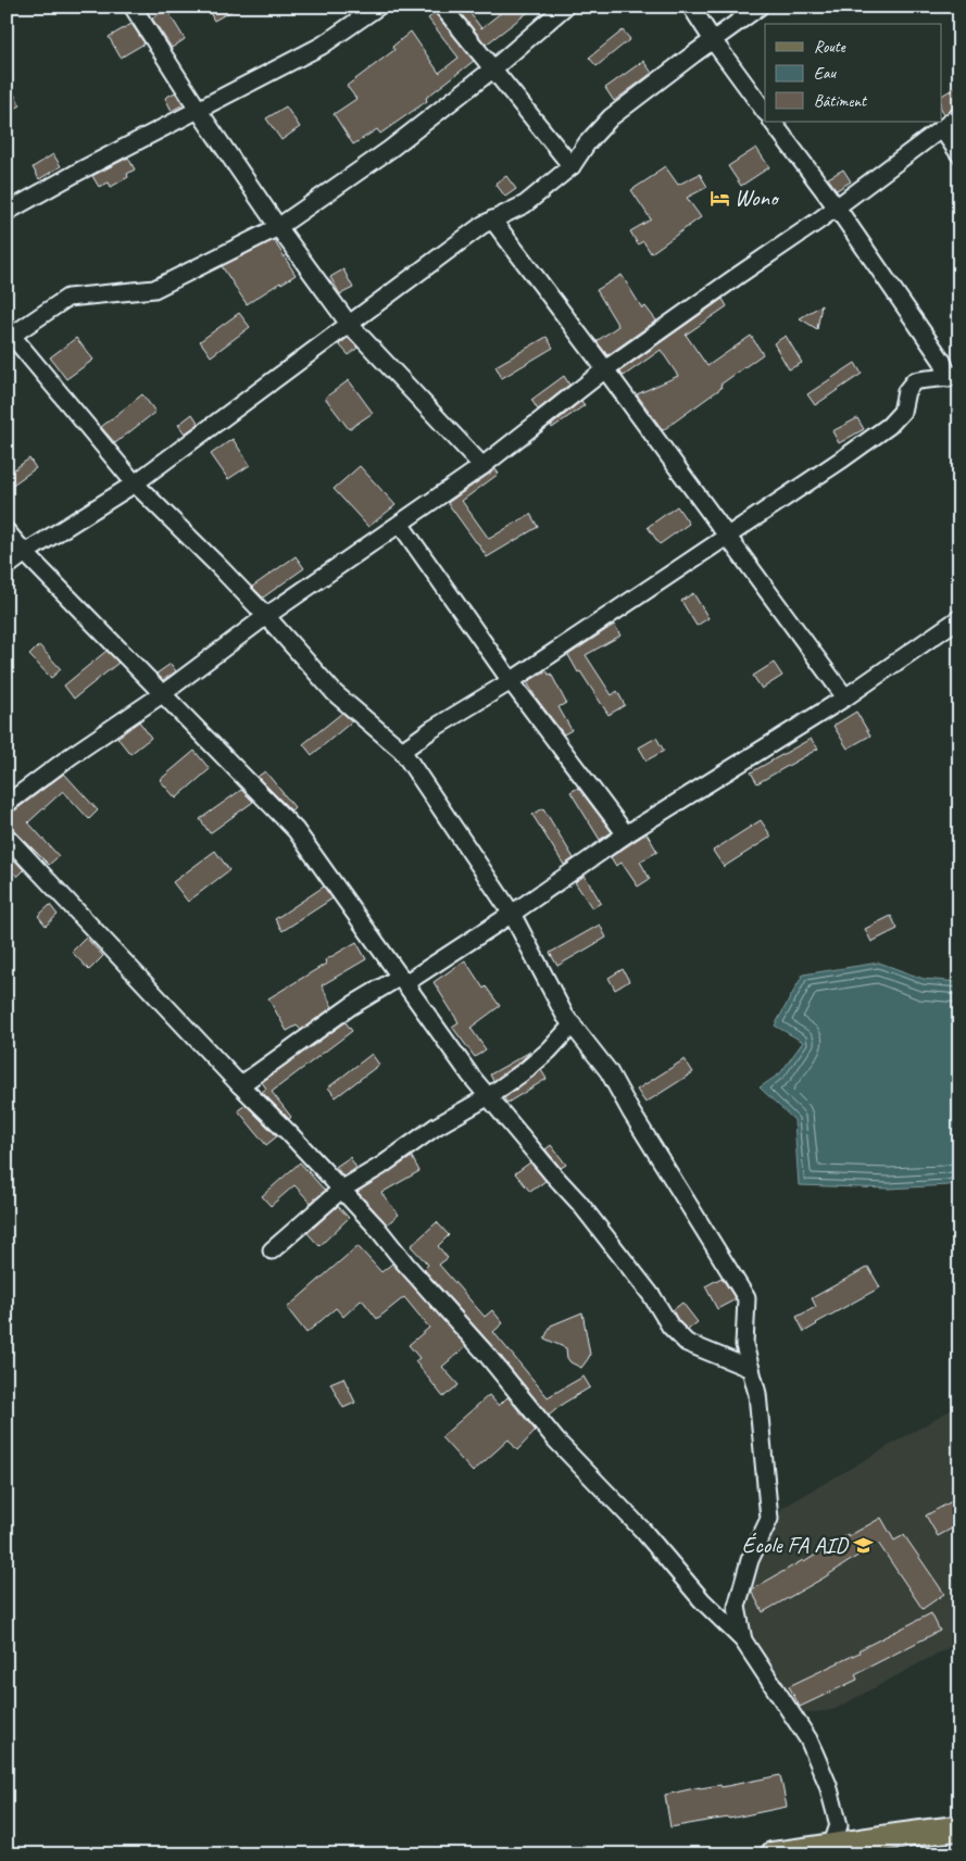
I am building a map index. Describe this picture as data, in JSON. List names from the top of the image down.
{
  "places": {
    "hotel": ["Wono"],
    "school or university": ["École FA AID"]
  },
  "legend": ["Route", "Eau", "Bâtiment"]
}
